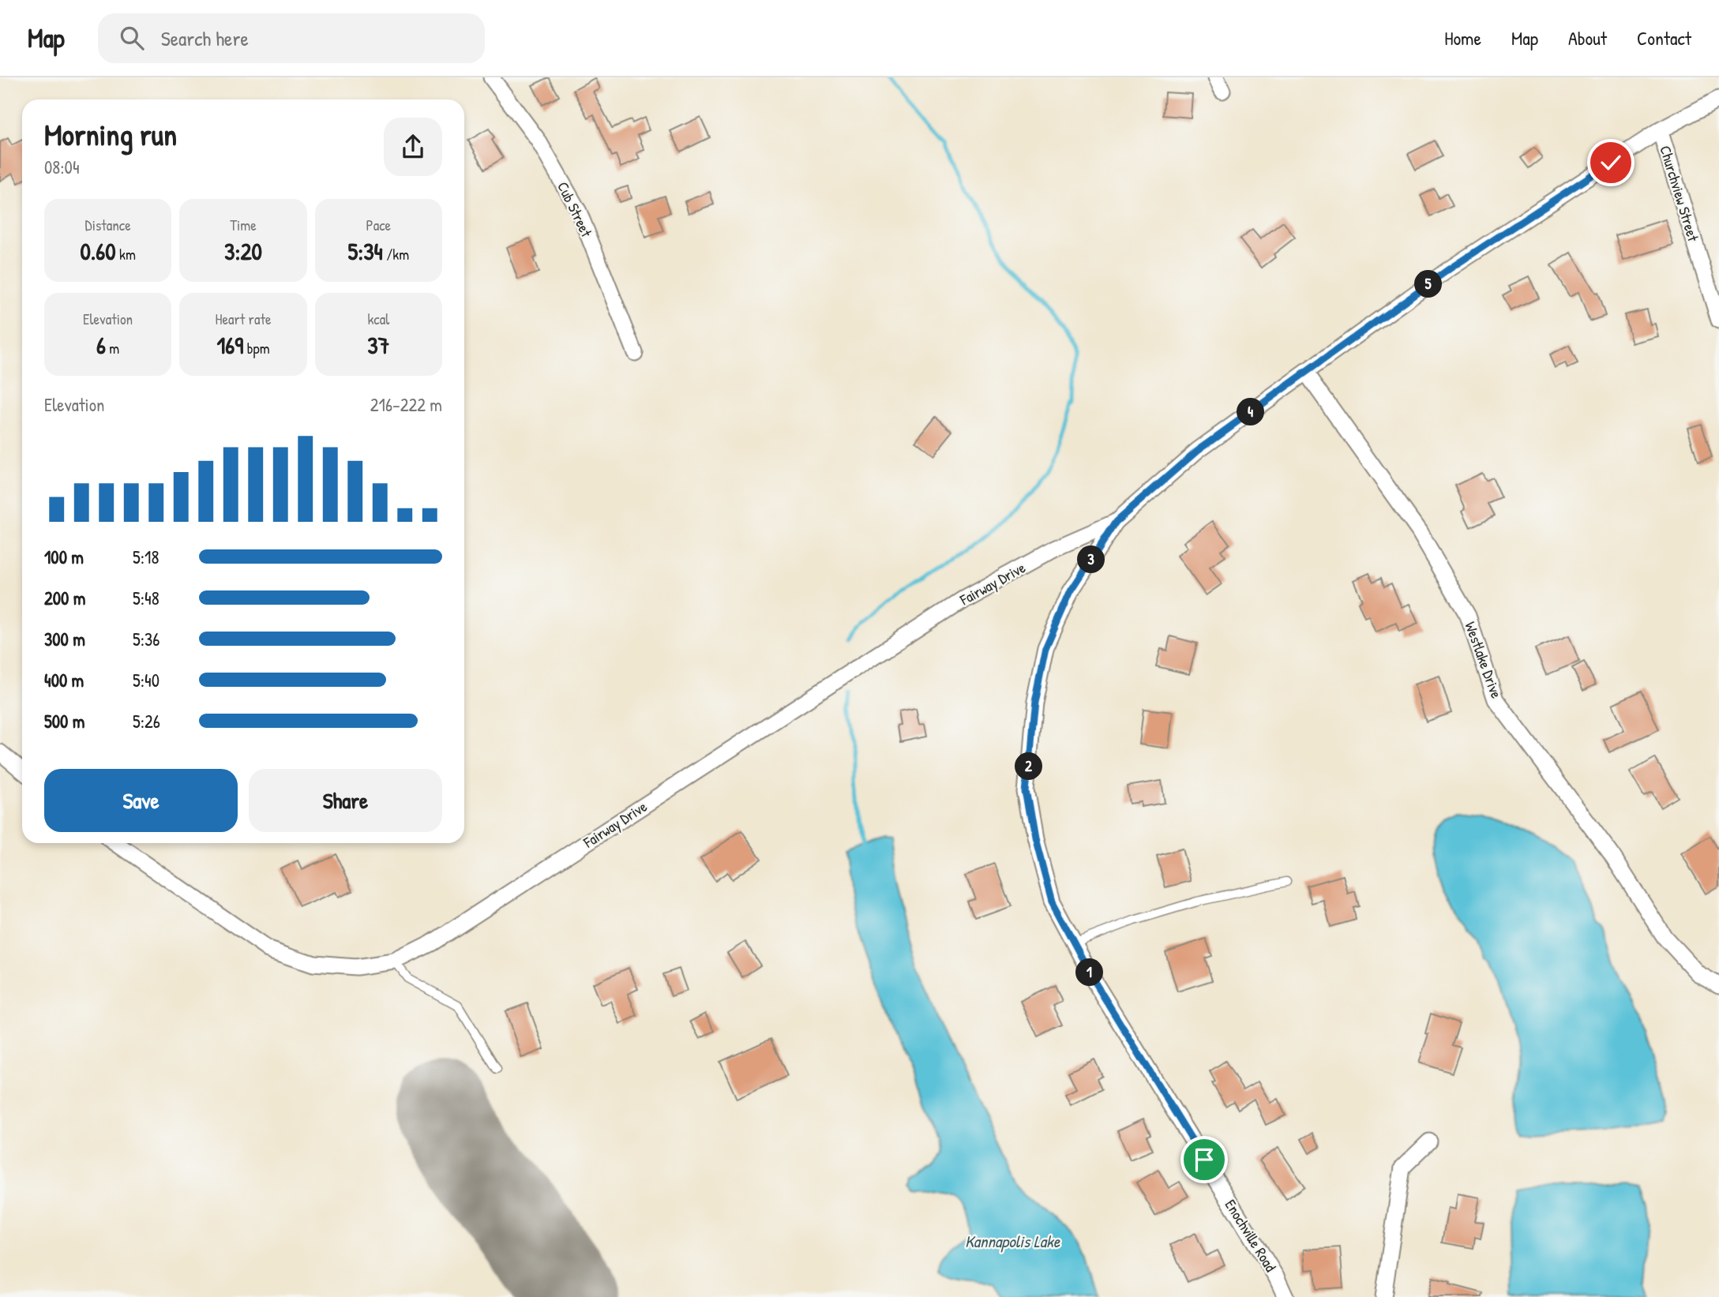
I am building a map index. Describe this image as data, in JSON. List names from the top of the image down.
{
  "streets": {
    "street": [
      "Churchview Street",
      "Cub Street",
      "Fairway Drive",
      "Westlake Drive",
      "Enochville Road"
    ]
  },
  "crossings": [
    ["Churchview Street", "Enochville Road"],
    ["Fairway Drive", "Enochville Road"],
    ["Westlake Drive", "Enochville Road"]
  ],
  "water": ["Kannapolis Lake"],
  "page": {
    "header": "Map",
    "search": "Search here",
    "nav": [
      "Home",
      "Map",
      "About",
      "Contact"
    ],
    "heading": ["Morning run", "08:04"],
    "stats": [
      ["Distance", "0.60 km"],
      ["Time", "3:20"],
      ["Pace", "5:34 /km"],
      ["Elevation", "6 m"],
      ["Heart rate", "169 bpm"],
      ["kcal", "37"]
    ],
    "pins": [
      "5",
      "4",
      "3",
      "2",
      "1"
    ],
    "chart": ["Elevation", "216–222 m"],
    "list": [
      {
        "name": "100 m",
        "note": "5:18"
      },
      {
        "name": "200 m",
        "note": "5:48"
      },
      {
        "name": "300 m",
        "note": "5:36"
      },
      {
        "name": "400 m",
        "note": "5:40"
      },
      {
        "name": "500 m",
        "note": "5:26"
      }
    ],
    "buttons": ["Save", "Share"]
  }
}
